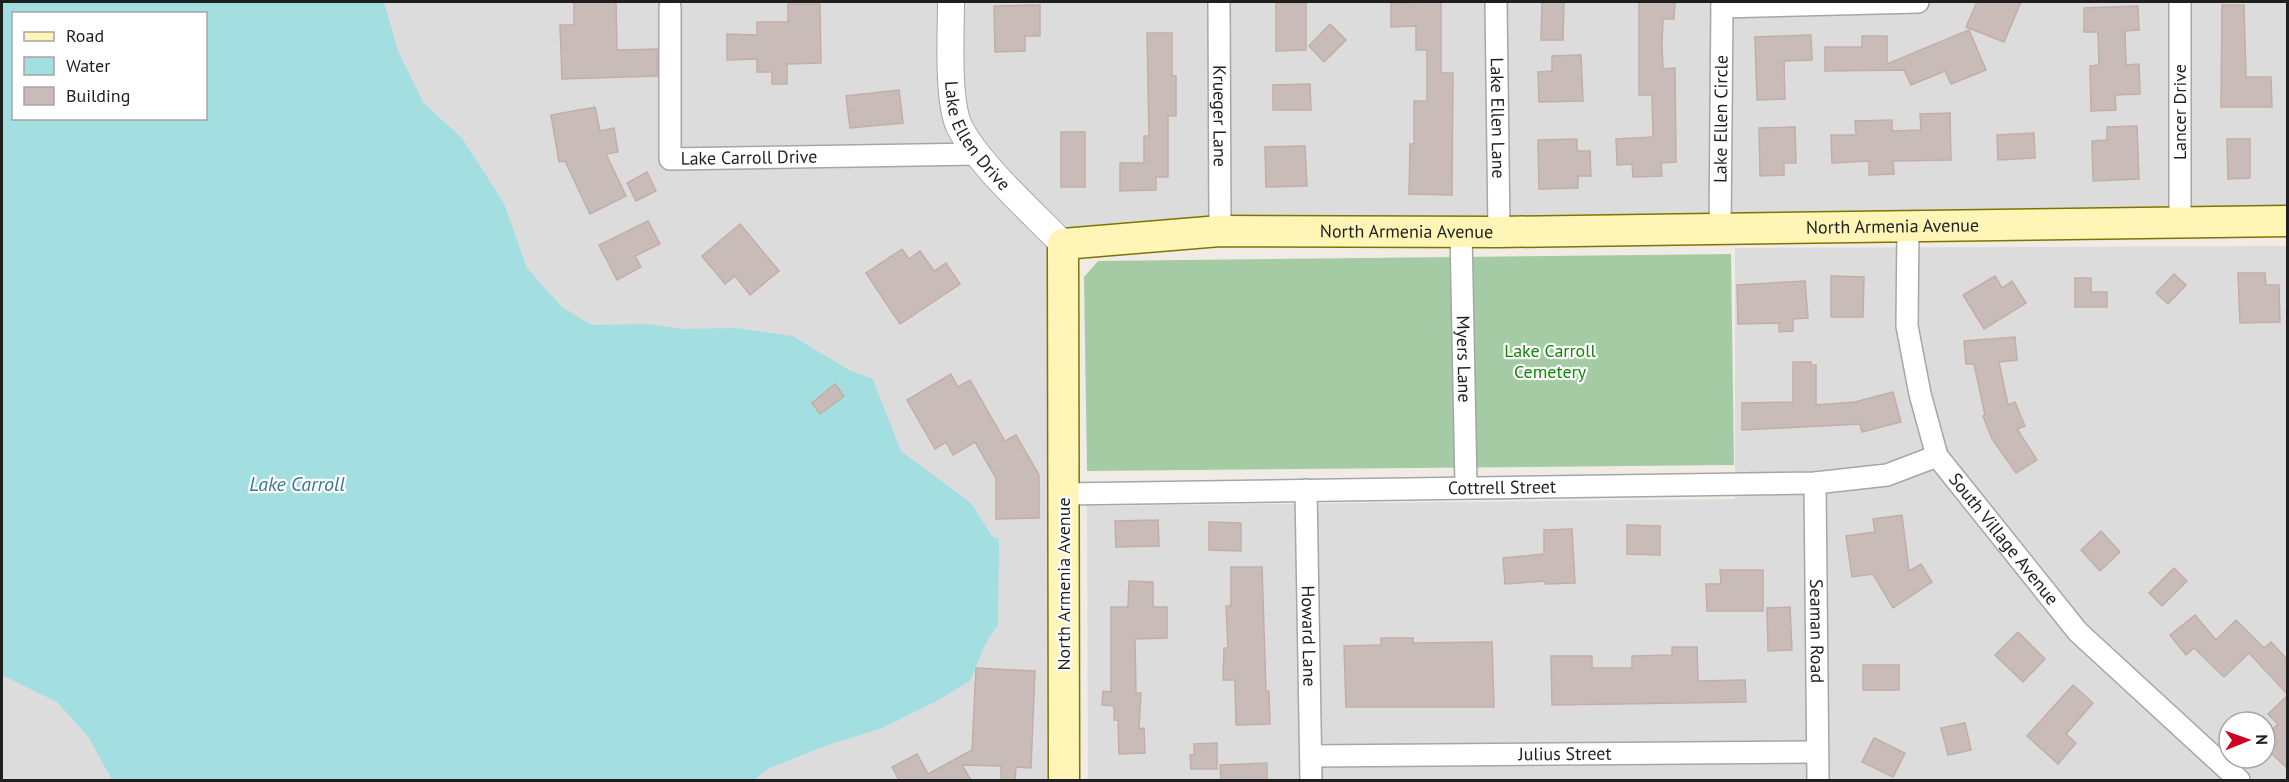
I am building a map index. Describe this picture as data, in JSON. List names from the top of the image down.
{
  "streets": {
    "main road": ["North Armenia Avenue"],
    "street": [
      "Lancer Drive",
      "Krueger Lane",
      "Lake Ellen Lane",
      "Lake Ellen Circle",
      "Lake Ellen Drive",
      "Lake Carroll Drive",
      "Myers Lane",
      "Cottrell Street",
      "South Village Avenue",
      "Seaman Road",
      "Howard Lane",
      "Julius Street"
    ]
  },
  "crossings": [
    ["Lancer Drive", "North Armenia Avenue"],
    ["Krueger Lane", "North Armenia Avenue"],
    ["Lake Ellen Lane", "North Armenia Avenue"],
    ["Lake Ellen Circle", "North Armenia Avenue"],
    ["Lake Ellen Drive", "Lake Carroll Drive"],
    ["Lake Ellen Drive", "North Armenia Avenue"],
    ["North Armenia Avenue", "Myers Lane"],
    ["North Armenia Avenue", "Cottrell Street"],
    ["North Armenia Avenue", "South Village Avenue"],
    ["Myers Lane", "Cottrell Street"],
    ["Cottrell Street", "South Village Avenue"],
    ["Cottrell Street", "Seaman Road"],
    ["Cottrell Street", "Howard Lane"],
    ["Seaman Road", "Julius Street"],
    ["Howard Lane", "Julius Street"]
  ],
  "water": ["Lake Carroll"],
  "parks": ["Lake Carroll Cemetery"],
  "legend": ["Road", "Water", "Building"],
  "north": "right"
}
